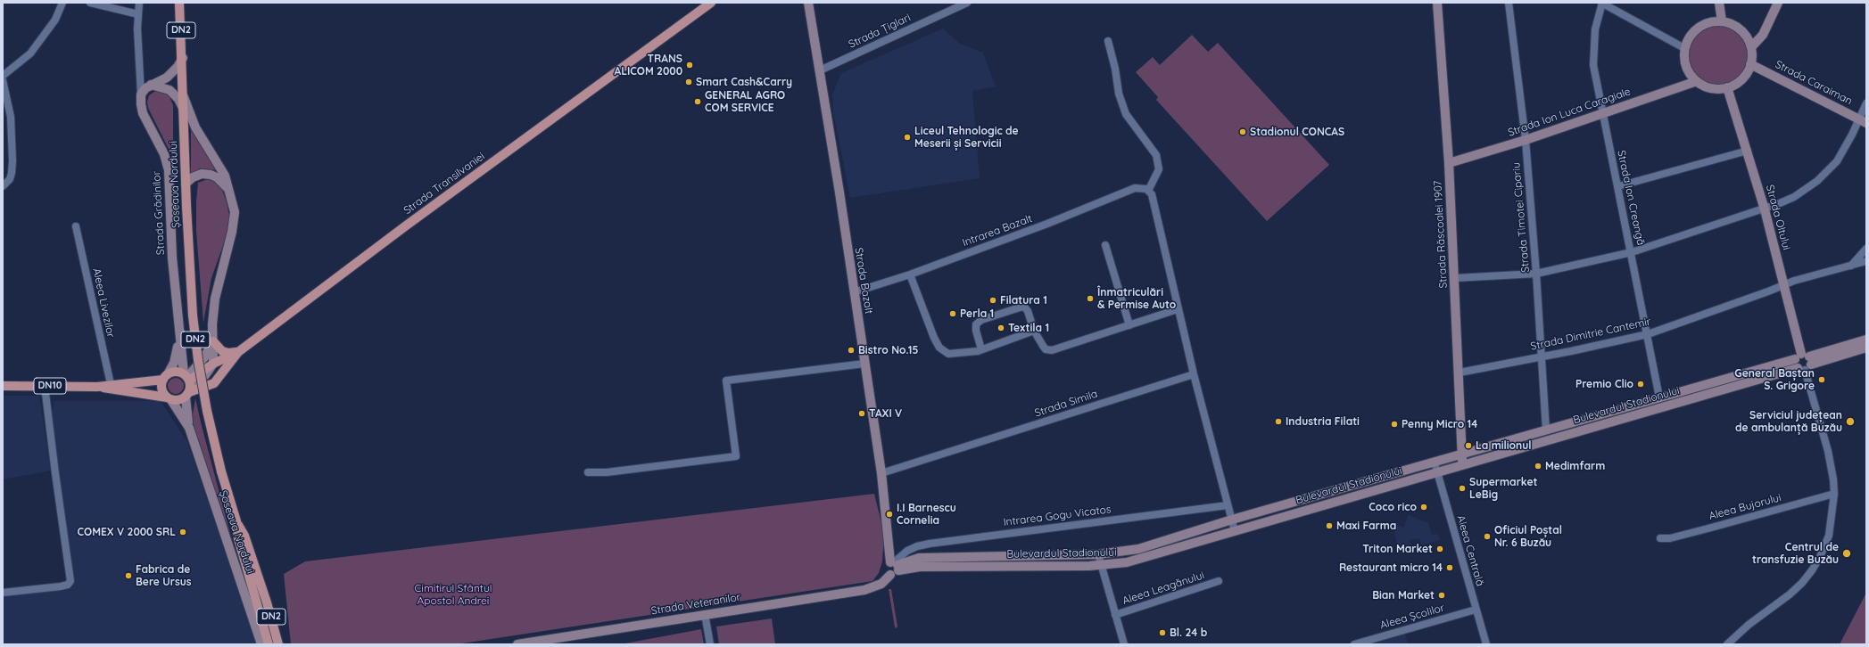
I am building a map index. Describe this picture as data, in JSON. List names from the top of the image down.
{
  "streets": {
    "main road": [
      "DN2",
      "Strada Caraiman",
      "Strada Ion Luca Caragiale",
      "Strada Transilvaniei",
      "Șoseaua Nordului",
      "Strada Grădinilor",
      "Strada Oltului",
      "Strada Răscoalei 1907",
      "Strada Bazalt",
      "DN10",
      "Bulevardul Stadionului",
      "Strada Veteranilor"
    ],
    "street": [
      "Strada Țiglari",
      "Strada Ion Creangă",
      "Strada Timotei Cipariu",
      "Intrarea Bazalt",
      "Aleea Livezilor",
      "Strada Dimitrie Cantemir",
      "Strada Simila",
      "Aleea Bujorului",
      "Intrarea Gogu Vicatos",
      "Aleea Centrală",
      "Aleea Leagănului",
      "Aleea Școlilor"
    ]
  },
  "crossings": [
    ["Strada Țiglari", "Strada Bazalt"],
    ["Strada Caraiman", "Strada Ion Luca Caragiale"],
    ["Strada Caraiman", "Strada Oltului"],
    ["Strada Ion Luca Caragiale", "Strada Ion Creangă"],
    ["Strada Ion Luca Caragiale", "Strada Timotei Cipariu"],
    ["Strada Ion Luca Caragiale", "Strada Oltului"],
    ["Strada Ion Luca Caragiale", "Strada Răscoalei 1907"],
    ["Strada Transilvaniei", "Șoseaua Nordului"],
    ["Strada Transilvaniei", "DN10"],
    ["Șoseaua Nordului", "Strada Grădinilor"],
    ["Șoseaua Nordului", "DN10"],
    ["Strada Ion Creangă", "Strada Dimitrie Cantemir"],
    ["Strada Ion Creangă", "Bulevardul Stadionului"],
    ["Strada Timotei Cipariu", "Strada Dimitrie Cantemir"],
    ["Strada Timotei Cipariu", "Bulevardul Stadionului"],
    ["Strada Oltului", "Strada Dimitrie Cantemir"],
    ["Strada Oltului", "Bulevardul Stadionului"],
    ["Intrarea Bazalt", "Strada Bazalt"],
    ["Strada Răscoalei 1907", "Strada Dimitrie Cantemir"],
    ["Strada Răscoalei 1907", "Bulevardul Stadionului"],
    ["Strada Bazalt", "Strada Simila"],
    ["Strada Bazalt", "Bulevardul Stadionului"],
    ["Strada Bazalt", "Intrarea Gogu Vicatos"],
    ["Strada Bazalt", "Strada Veteranilor"],
    ["Aleea Livezilor", "DN10"],
    ["Bulevardul Stadionului", "Intrarea Gogu Vicatos"],
    ["Bulevardul Stadionului", "Aleea Centrală"],
    ["Bulevardul Stadionului", "Strada Veteranilor"],
    ["Intrarea Gogu Vicatos", "Strada Veteranilor"],
    ["Aleea Centrală", "Aleea Școlilor"]
  ],
  "parks": ["Cimitirul Sfântul Apostol Andrei"],
  "places": [
    "TRANS ALICOM 2000",
    "Smart Cash&Carry",
    "GENERAL AGRO COM SERVICE",
    "Stadionul CONCAS",
    "Liceul Tehnologic de Meserii și Servicii",
    "Înmatriculări & Permise Auto",
    "Filatura 1",
    "Perla 1",
    "Textila 1",
    "Bistro No.15",
    "General Baștan S. Grigore",
    "Premio Clio",
    "TAXI V",
    "Industria Filati",
    "Serviciul județean de ambulanță Buzău",
    "Penny Micro 14",
    "La milionul",
    "Medimfarm",
    "Supermarket LeBig",
    "Coco rico",
    "I.I Barnescu Cornelia",
    "Maxi Farma",
    "COMEX V 2000 SRL",
    "Oficiul Poștal Nr. 6 Buzău",
    "Triton Market",
    "Centrul de transfuzie Buzău",
    "Restaurant micro 14",
    "Fabrica de Bere Ursus",
    "Bian Market",
    "Bl. 24 b"
  ]
}
